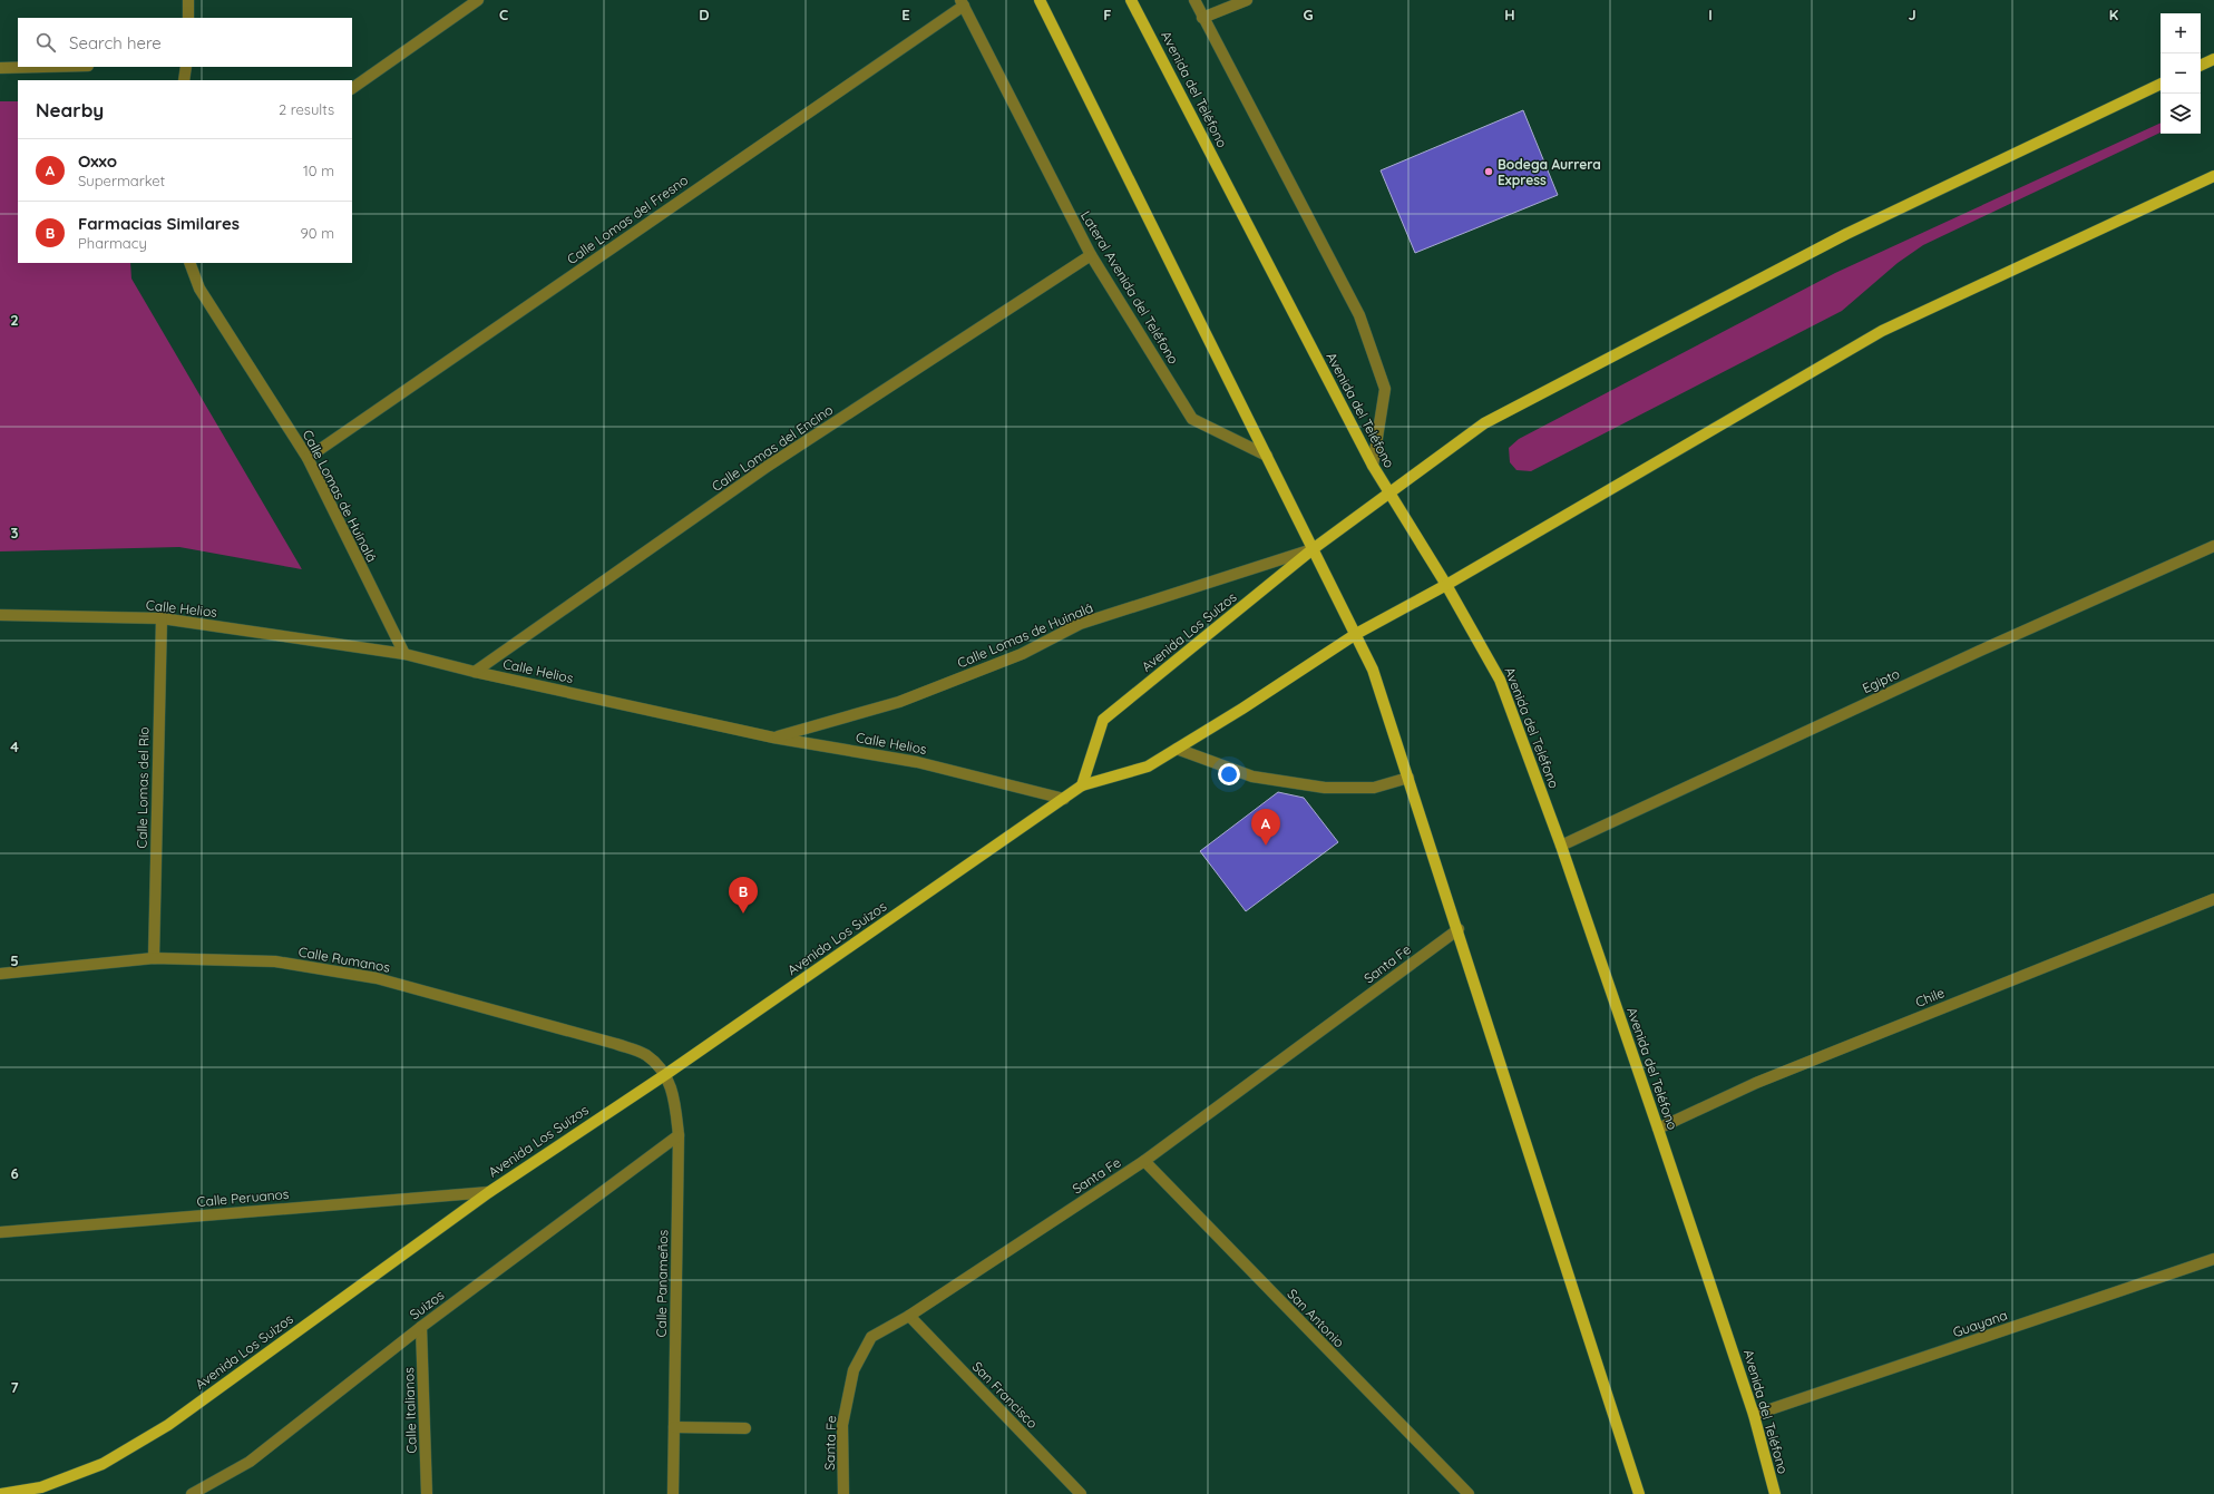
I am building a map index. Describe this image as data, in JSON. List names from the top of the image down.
{
  "streets": {
    "main road": ["Avenida del Teléfono", "Avenida Los Suizos"],
    "street": [
      "Calle Lomas del Fresno",
      "Lateral Avenida del Teléfono",
      "Calle Lomas del Encino",
      "Calle Lomas de Huinalá",
      "Calle Helios",
      "Egipto",
      "Calle Lomas del Río",
      "Calle Rumanos",
      "Santa Fe",
      "Chile",
      "Calle Peruanos",
      "Calle Panameños",
      "Suizos",
      "San Antonio",
      "Guayana",
      "San Francisco",
      "Calle Italianos"
    ]
  },
  "crossings": [
    ["Avenida del Teléfono", "Avenida Los Suizos"],
    ["Avenida del Teléfono", "Egipto"],
    ["Avenida del Teléfono", "Chile"],
    ["Avenida del Teléfono", "Guayana"],
    ["Calle Lomas del Fresno", "Lateral Avenida del Teléfono"],
    ["Calle Lomas del Fresno", "Calle Lomas de Huinalá"],
    ["Lateral Avenida del Teléfono", "Calle Lomas del Encino"],
    ["Calle Lomas del Encino", "Calle Helios"],
    ["Calle Lomas de Huinalá", "Calle Helios"],
    ["Calle Lomas de Huinalá", "Avenida Los Suizos"],
    ["Calle Helios", "Avenida Los Suizos"],
    ["Calle Helios", "Calle Lomas del Río"],
    ["Avenida Los Suizos", "Calle Rumanos"],
    ["Avenida Los Suizos", "Calle Peruanos"],
    ["Avenida Los Suizos", "Calle Panameños"],
    ["Calle Lomas del Río", "Calle Rumanos"],
    ["Calle Rumanos", "Calle Panameños"],
    ["Santa Fe", "San Antonio"],
    ["Santa Fe", "San Francisco"],
    ["Calle Panameños", "Suizos"],
    ["Suizos", "Calle Italianos"]
  ],
  "places": ["Bodega Aurrera Express"],
  "page": {
    "map_buttons": ["+", "−"],
    "search": "Search here",
    "heading": ["Nearby", "2 results"],
    "list": [
      {
        "mark": "A",
        "name": "Oxxo",
        "note": "Supermarket",
        "value": "10 m"
      },
      {
        "mark": "B",
        "name": "Farmacias Similares",
        "note": "Pharmacy",
        "value": "90 m"
      }
    ],
    "pins": ["A", "B"]
  },
  "grid": {
    "columns": [
      "C",
      "D",
      "E",
      "F",
      "G",
      "H",
      "I",
      "J",
      "K"
    ],
    "rows": [
      "2",
      "3",
      "4",
      "5",
      "6",
      "7"
    ]
  }
}
